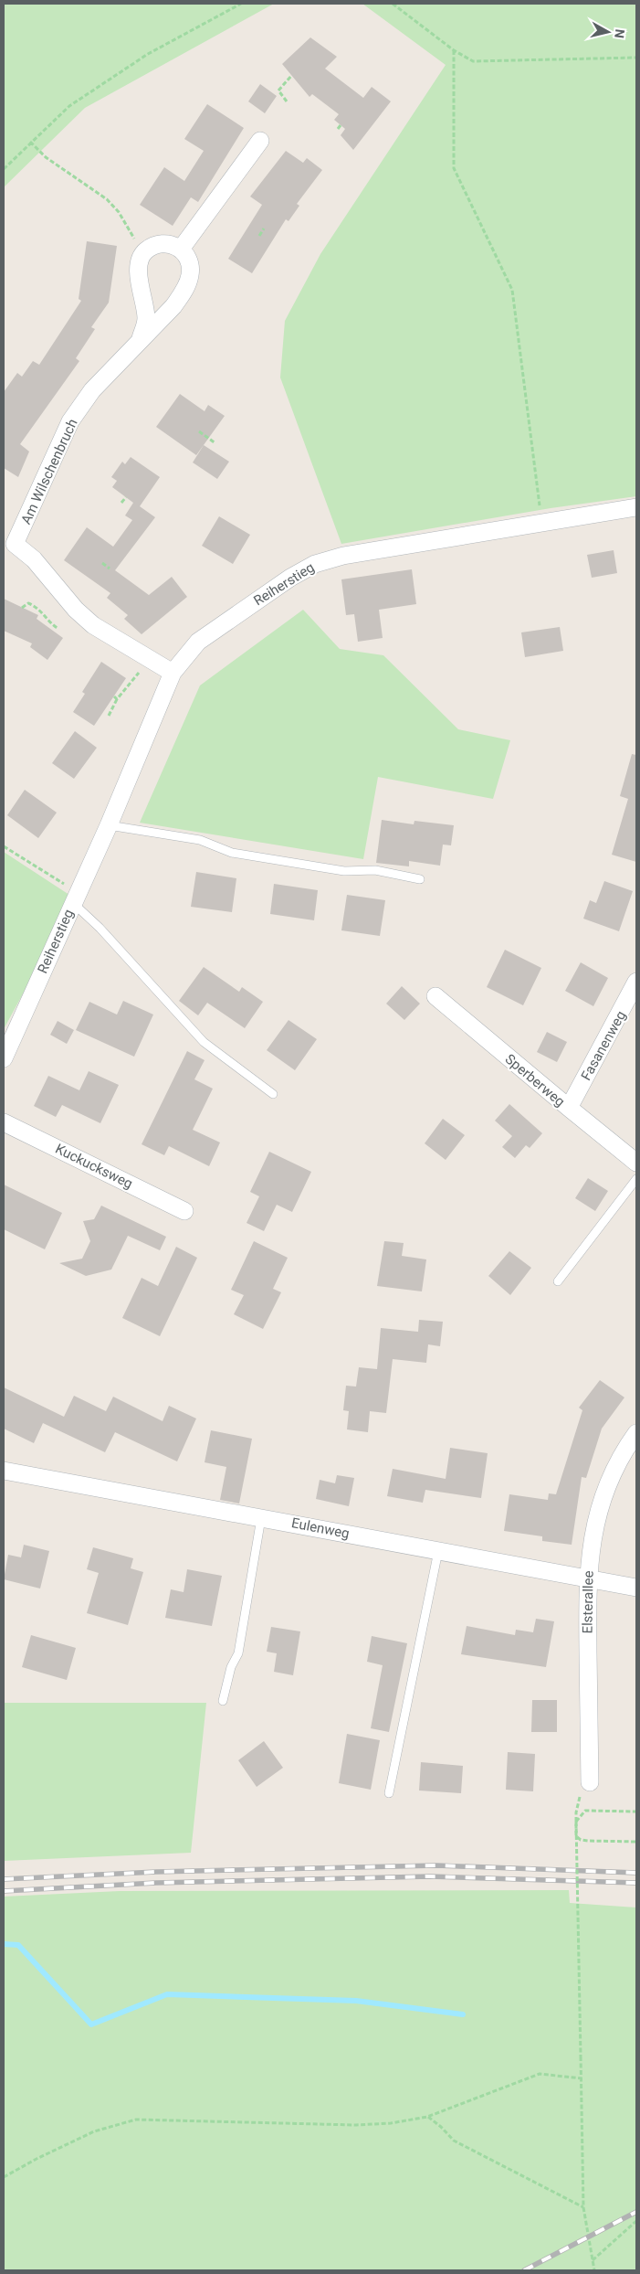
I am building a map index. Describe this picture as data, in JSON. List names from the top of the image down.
{
  "streets": {
    "street": [
      "Am Wilschenbruch",
      "Reiherstieg",
      "Fasanenweg",
      "Sperberweg",
      "Kuckucksweg",
      "Eulenweg",
      "Elsterallee"
    ]
  },
  "crossings": [
    ["Am Wilschenbruch", "Reiherstieg"],
    ["Fasanenweg", "Sperberweg"],
    ["Eulenweg", "Elsterallee"]
  ],
  "north": "right"
}
